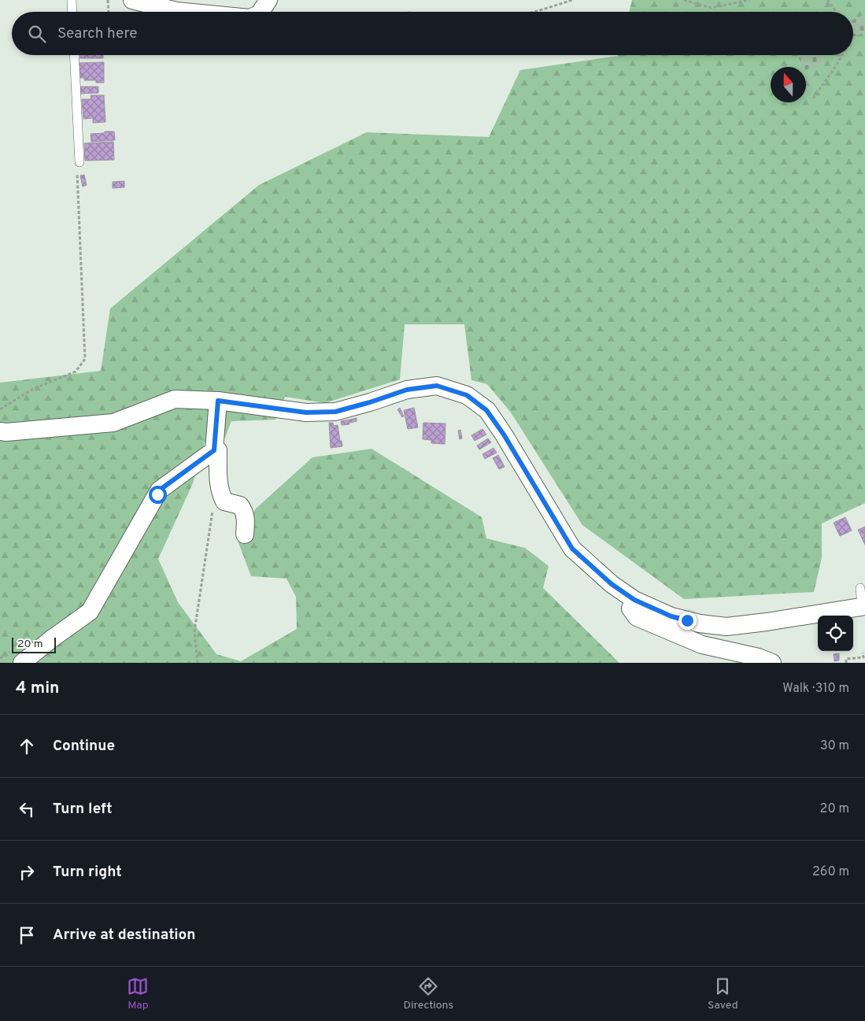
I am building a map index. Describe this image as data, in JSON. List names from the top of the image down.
{
  "scale_bar": "20 m",
  "north": "top",
  "page": {
    "search": "Search here",
    "scale": "20 m",
    "heading": ["4 min", "Walk · 310 m"],
    "list": [
      ["Continue", "30 m"],
      ["Turn left", "20 m"],
      ["Turn right", "260 m"],
      "Arrive at destination"
    ],
    "nav": ["Map", "Directions", "Saved"]
  }
}
